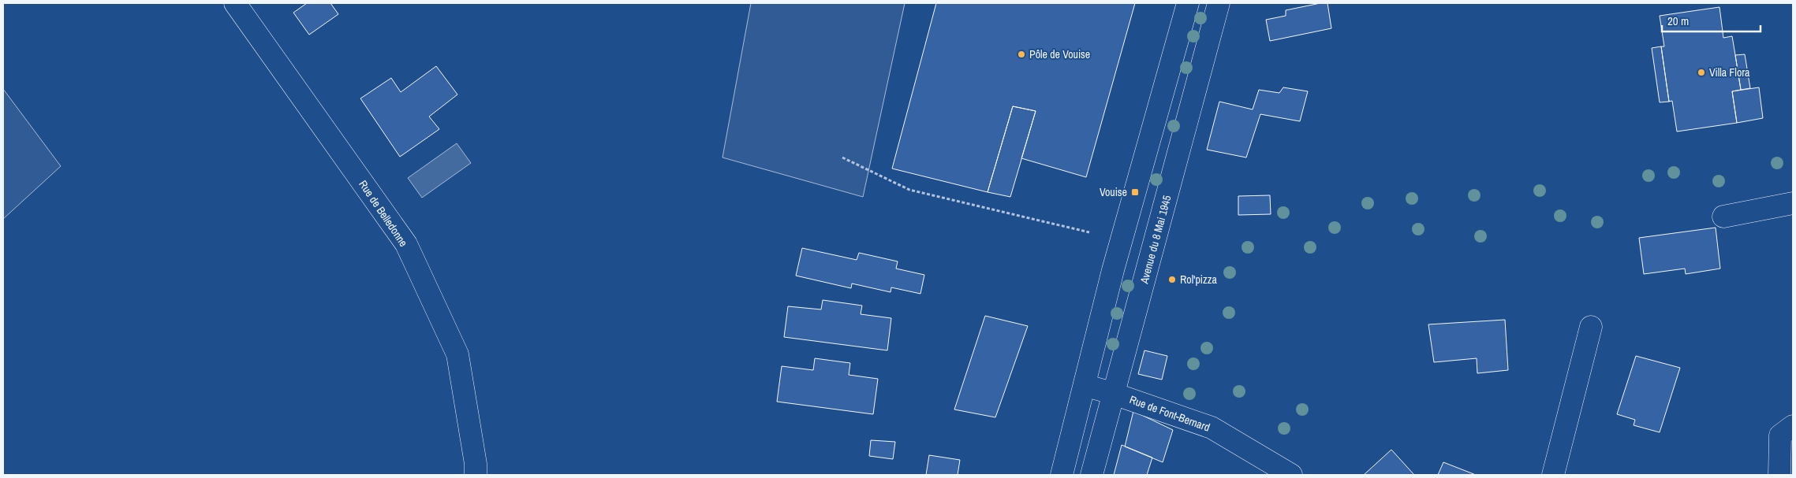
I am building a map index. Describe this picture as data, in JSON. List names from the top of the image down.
{
  "streets": {
    "main road": ["Rue de Belledonne", "Avenue du 8 Mai 1945", "Rue de Font-Bernard"]
  },
  "crossings": [
    ["Avenue du 8 Mai 1945", "Rue de Font-Bernard"]
  ],
  "places": {
    "other": ["Pôle de Vouise", "Villa Flora", "Rol'pizza"],
    "transit": ["Vouise"]
  },
  "scale_bar": "20 m"
}
